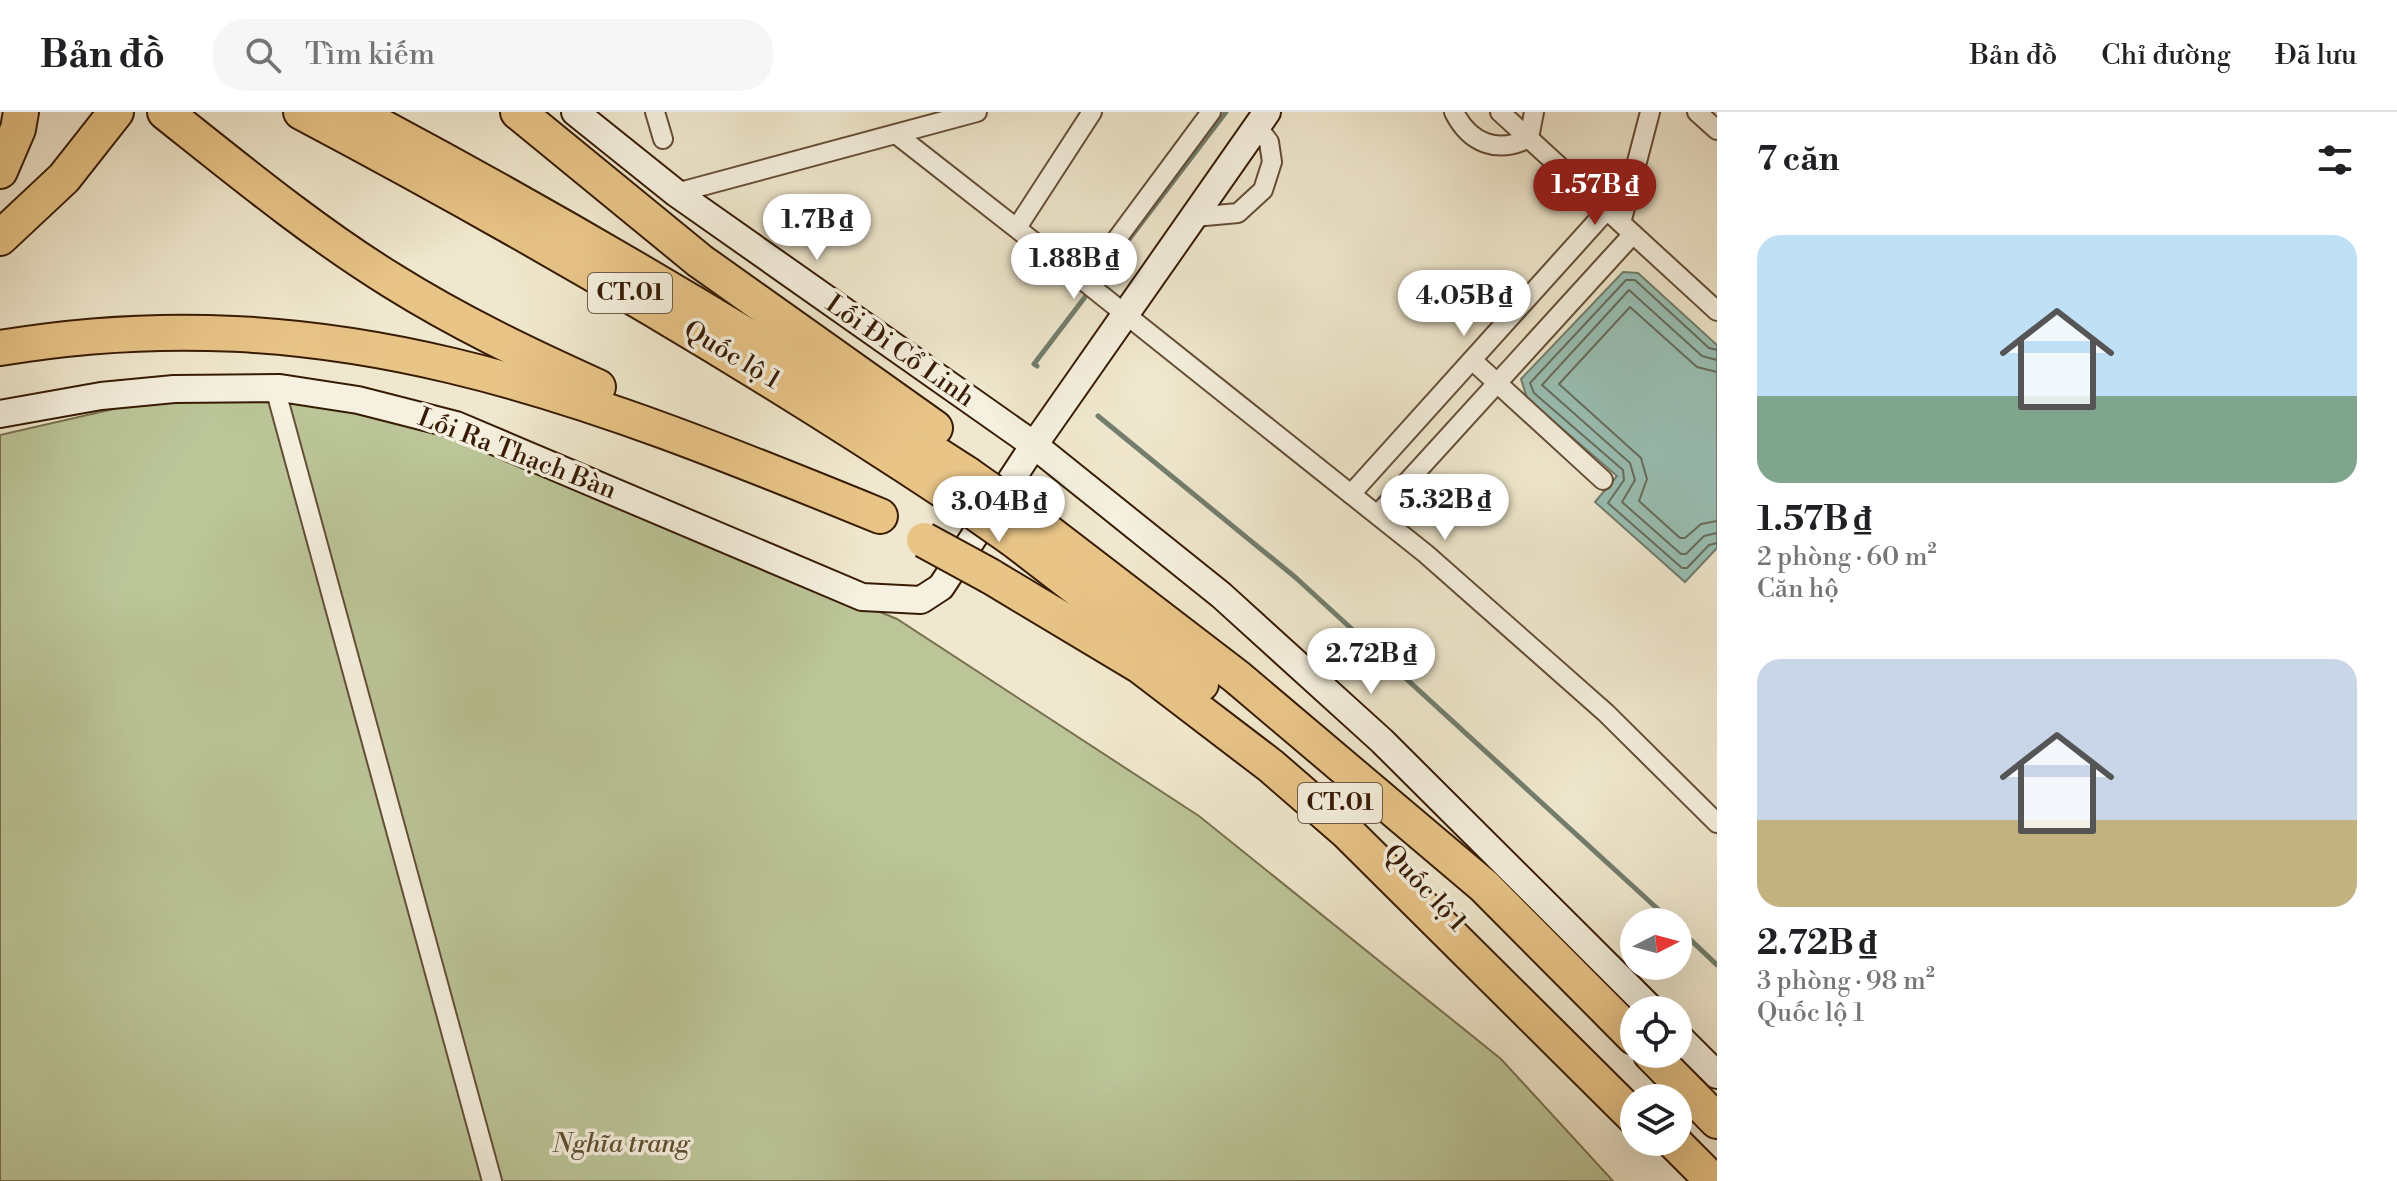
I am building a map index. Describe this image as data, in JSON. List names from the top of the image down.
{
  "streets": {
    "highway": ["CT.01", "Quốc lộ 1"],
    "main road": ["Lối Đi Cổ Linh", "Lối Ra Thạch Bàn"]
  },
  "crossings": [
    ["CT.01", "Quốc lộ 1"],
    ["Lối Đi Cổ Linh", "Lối Ra Thạch Bàn"]
  ],
  "parks": ["Nghĩa trang"],
  "north": "right",
  "page": {
    "header": "Bản đồ",
    "search": "Tìm kiếm",
    "nav": ["Bản đồ", "Chỉ đường", "Đã lưu"],
    "heading": "7 căn",
    "price": [
      "1.57B ₫",
      "1.7B ₫",
      "1.88B ₫",
      "4.05B ₫",
      "5.32B ₫",
      "3.04B ₫",
      "2.72B ₫"
    ],
    "list": [
      {
        "name": "1.57B ₫",
        "note": "2 phòng · 60 m² · Căn hộ"
      },
      {
        "name": "2.72B ₫",
        "note": "3 phòng · 98 m² · Quốc lộ 1"
      }
    ]
  }
}
